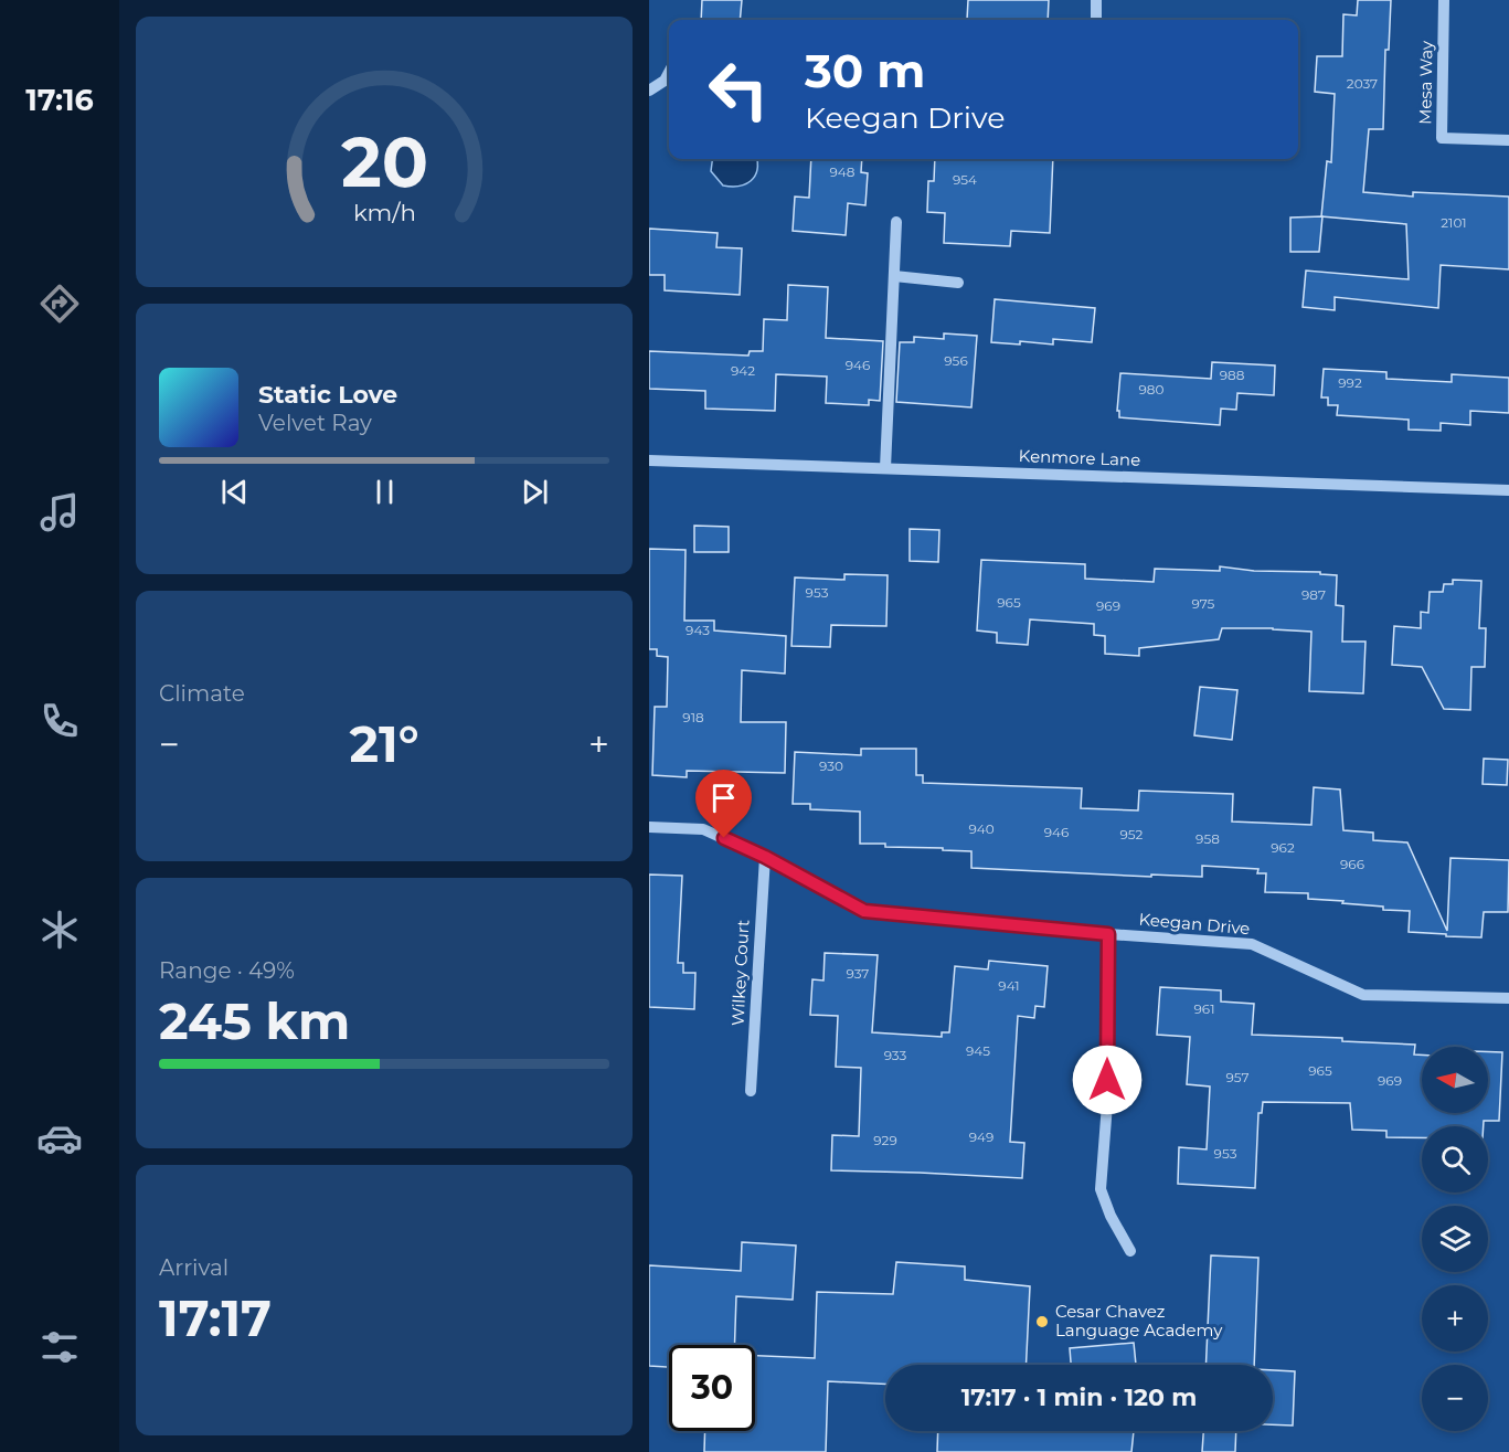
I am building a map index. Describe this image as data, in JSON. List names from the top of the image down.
{
  "streets": {
    "street": [
      "Mesa Way",
      "Kenmore Lane",
      "Keegan Drive",
      "Wilkey Court"
    ]
  },
  "crossings": [
    ["Keegan Drive", "Wilkey Court"]
  ],
  "places": ["Cesar Chavez Language Academy"],
  "house_numbers": [
    "2037",
    "948",
    "954",
    "2101",
    "956",
    "946",
    "942",
    "988",
    "992",
    "980",
    "953",
    "987",
    "965",
    "975",
    "969",
    "943",
    "918",
    "930",
    "940",
    "946",
    "952",
    "958",
    "962",
    "966",
    "937",
    "941",
    "961",
    "945",
    "933",
    "965",
    "957",
    "969",
    "949",
    "929",
    "953"
  ],
  "north": "left",
  "page": {
    "tabs": "17:16",
    "turn": ["30 m", "Keegan Drive"],
    "song": ["Static Love", "Velvet Ray"],
    "tile": [
      "Climate",
      ["Range · 49%", "245 km"],
      ["Arrival", "17:17"]
    ],
    "heat": ["−", "21°", "+"],
    "map_buttons": ["+", "−"],
    "limit": "30",
    "trip": "17:17 · 1 min · 120 m",
    "gauge": ["20", "km/h"]
  }
}
